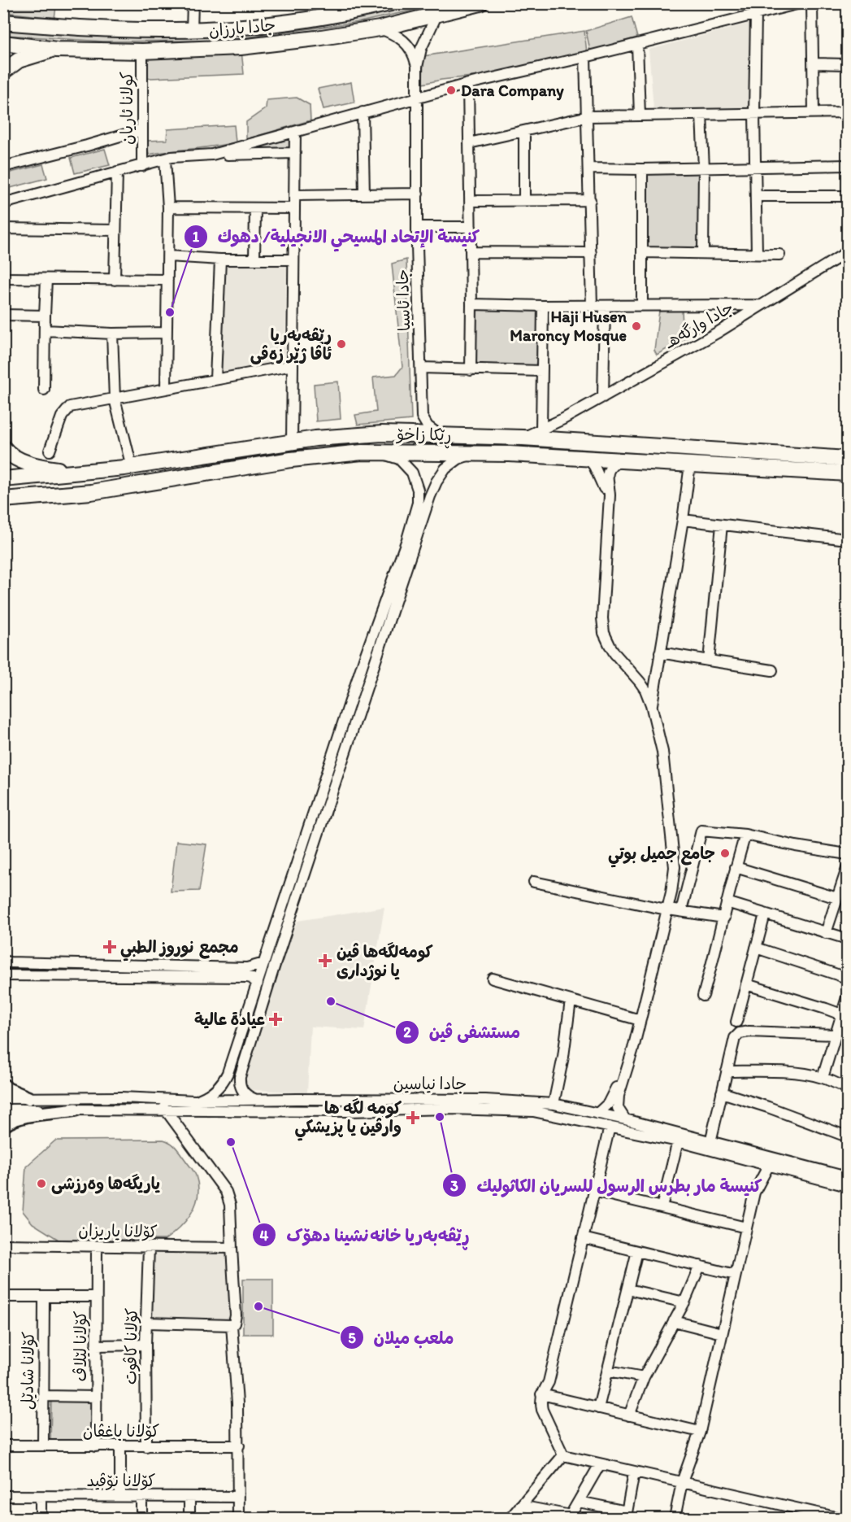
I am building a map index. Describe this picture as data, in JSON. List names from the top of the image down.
{
  "streets": {
    "highway": ["جادا بارزان", "ڕێکا زاخۆ"],
    "street": [
      "كولانا ئاريان",
      "جادا ئاسيا",
      "جادا وارگه‌هـ",
      "جادا نیاسین",
      "کۆلانا یاریزان",
      "کۆلانا لێلاڤ",
      "کۆلانا کاڤوت",
      "کۆلانا شادێل",
      "کۆلانا باغڤان",
      "کۆلانا نۆڤید"
    ]
  },
  "crossings": [
    ["جادا بارزان", "كولانا ئاريان"],
    ["جادا وارگه‌هـ", "ڕێکا زاخۆ"],
    ["کۆلانا یاریزان", "کۆلانا لێلاڤ"],
    ["کۆلانا یاریزان", "کۆلانا کاڤوت"],
    ["کۆلانا لێلاڤ", "کۆلانا باغڤان"],
    ["کۆلانا کاڤوت", "کۆلانا باغڤان"],
    ["کۆلانا شادێل", "کۆلانا باغڤان"]
  ],
  "places": {
    "other": [
      "Dara Company",
      "كنيسة الإتحاد المسيحي الانجيلية/ دهوك",
      "Haji Husen Maroncy Mosque",
      "رێڤەبەریا ئاڤا ژێر زەڤی",
      "جامع جميل بوتي",
      "مستشفى ڤين",
      "كنيسة مار بطرس الرسول للسريان الكاثوليك",
      "ڕێڤه‌به‌ریا خانەنشينا دهۆک",
      "ياريگەها وەرزشی",
      "ملعب ميلان"
    ],
    "health": [
      "مجمع نوروز الطبي",
      "کومەلگەها ڤین یا نوژداری",
      "عيادة عالية",
      "كومه لگه ها وارڤين يا پزيشكي"
    ]
  }
}
